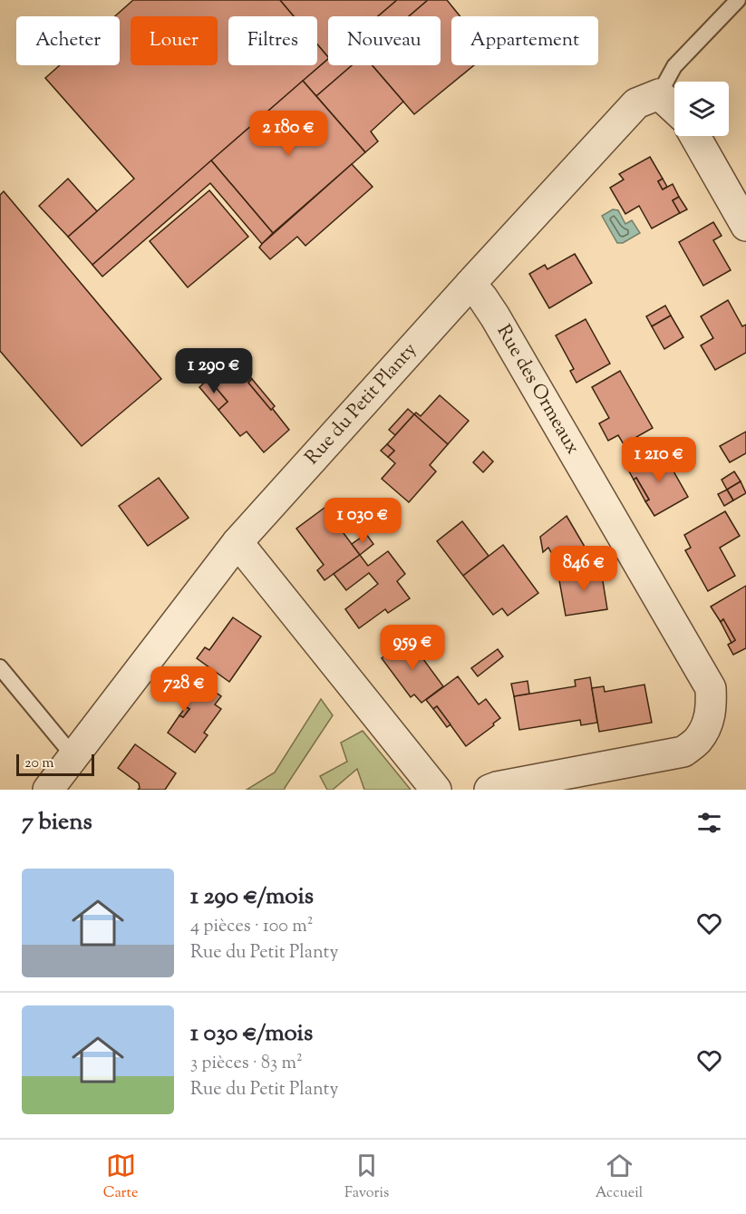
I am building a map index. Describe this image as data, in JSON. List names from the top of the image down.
{
  "streets": {
    "street": ["Rue des Ormeaux", "Rue du Petit Planty"]
  },
  "crossings": [
    ["Rue des Ormeaux", "Rue du Petit Planty"]
  ],
  "scale_bar": "20 m",
  "page": {
    "chip": [
      "Acheter",
      "Louer",
      "Filtres",
      "Nouveau",
      "Appartement"
    ],
    "price": [
      "2 180 €",
      "1 290 €",
      "1 210 €",
      "1 030 €",
      "846 €",
      "959 €",
      "728 €"
    ],
    "scale": "20 m",
    "heading": "7 biens",
    "list": [
      {
        "name": "1 290 €/mois",
        "note": "4 pièces · 100 m² · Rue du Petit Planty"
      },
      {
        "name": "1 030 €/mois",
        "note": "3 pièces · 83 m² · Rue du Petit Planty"
      }
    ],
    "tabs": ["Carte", "Favoris", "Accueil"]
  }
}
